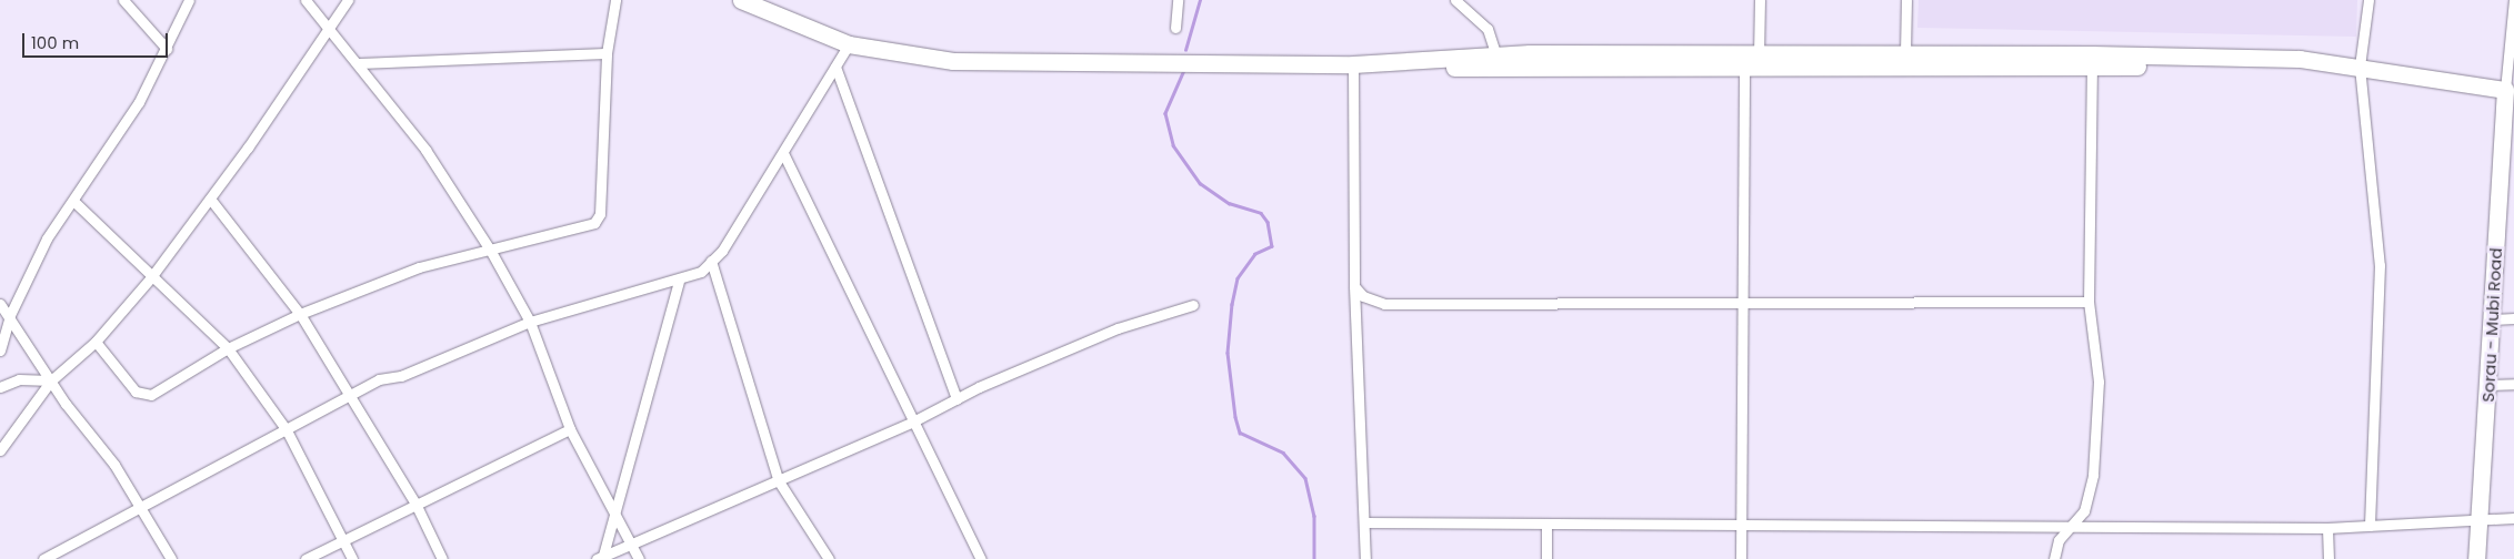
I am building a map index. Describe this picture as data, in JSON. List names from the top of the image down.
{
  "streets": {
    "main road": ["Sorau - Mubi Road"]
  },
  "scale_bar": "100 m"
}
